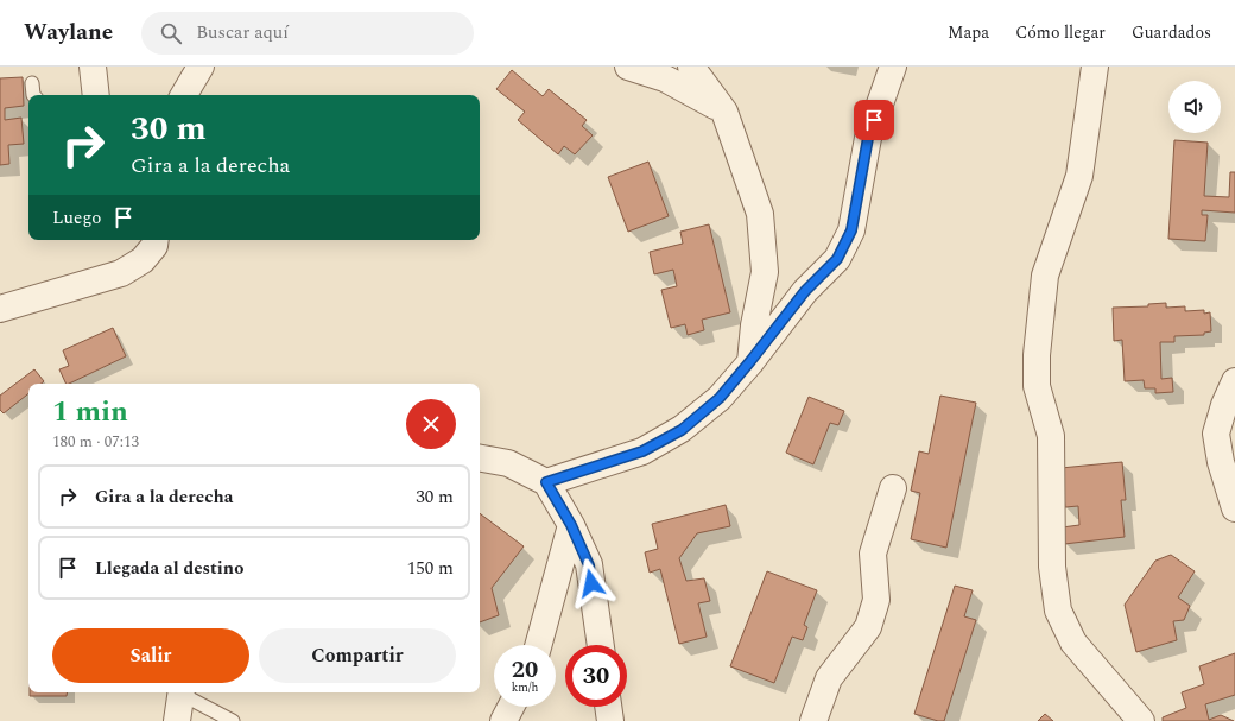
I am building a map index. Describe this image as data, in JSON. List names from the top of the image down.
{
  "page": {
    "header": "Waylane",
    "search": "Buscar aquí",
    "nav": ["Mapa", "Cómo llegar", "Guardados"],
    "turn": ["30 m", "Gira a la derecha"],
    "then": "Luego",
    "heading": ["1 min", "180 m · 07:13"],
    "list": [
      {
        "name": "Gira a la derecha",
        "value": "30 m"
      },
      {
        "name": "Llegada al destino",
        "value": "150 m"
      }
    ],
    "buttons": ["Salir", "Compartir"],
    "speed": "20 km/h",
    "limit": "30"
  }
}
